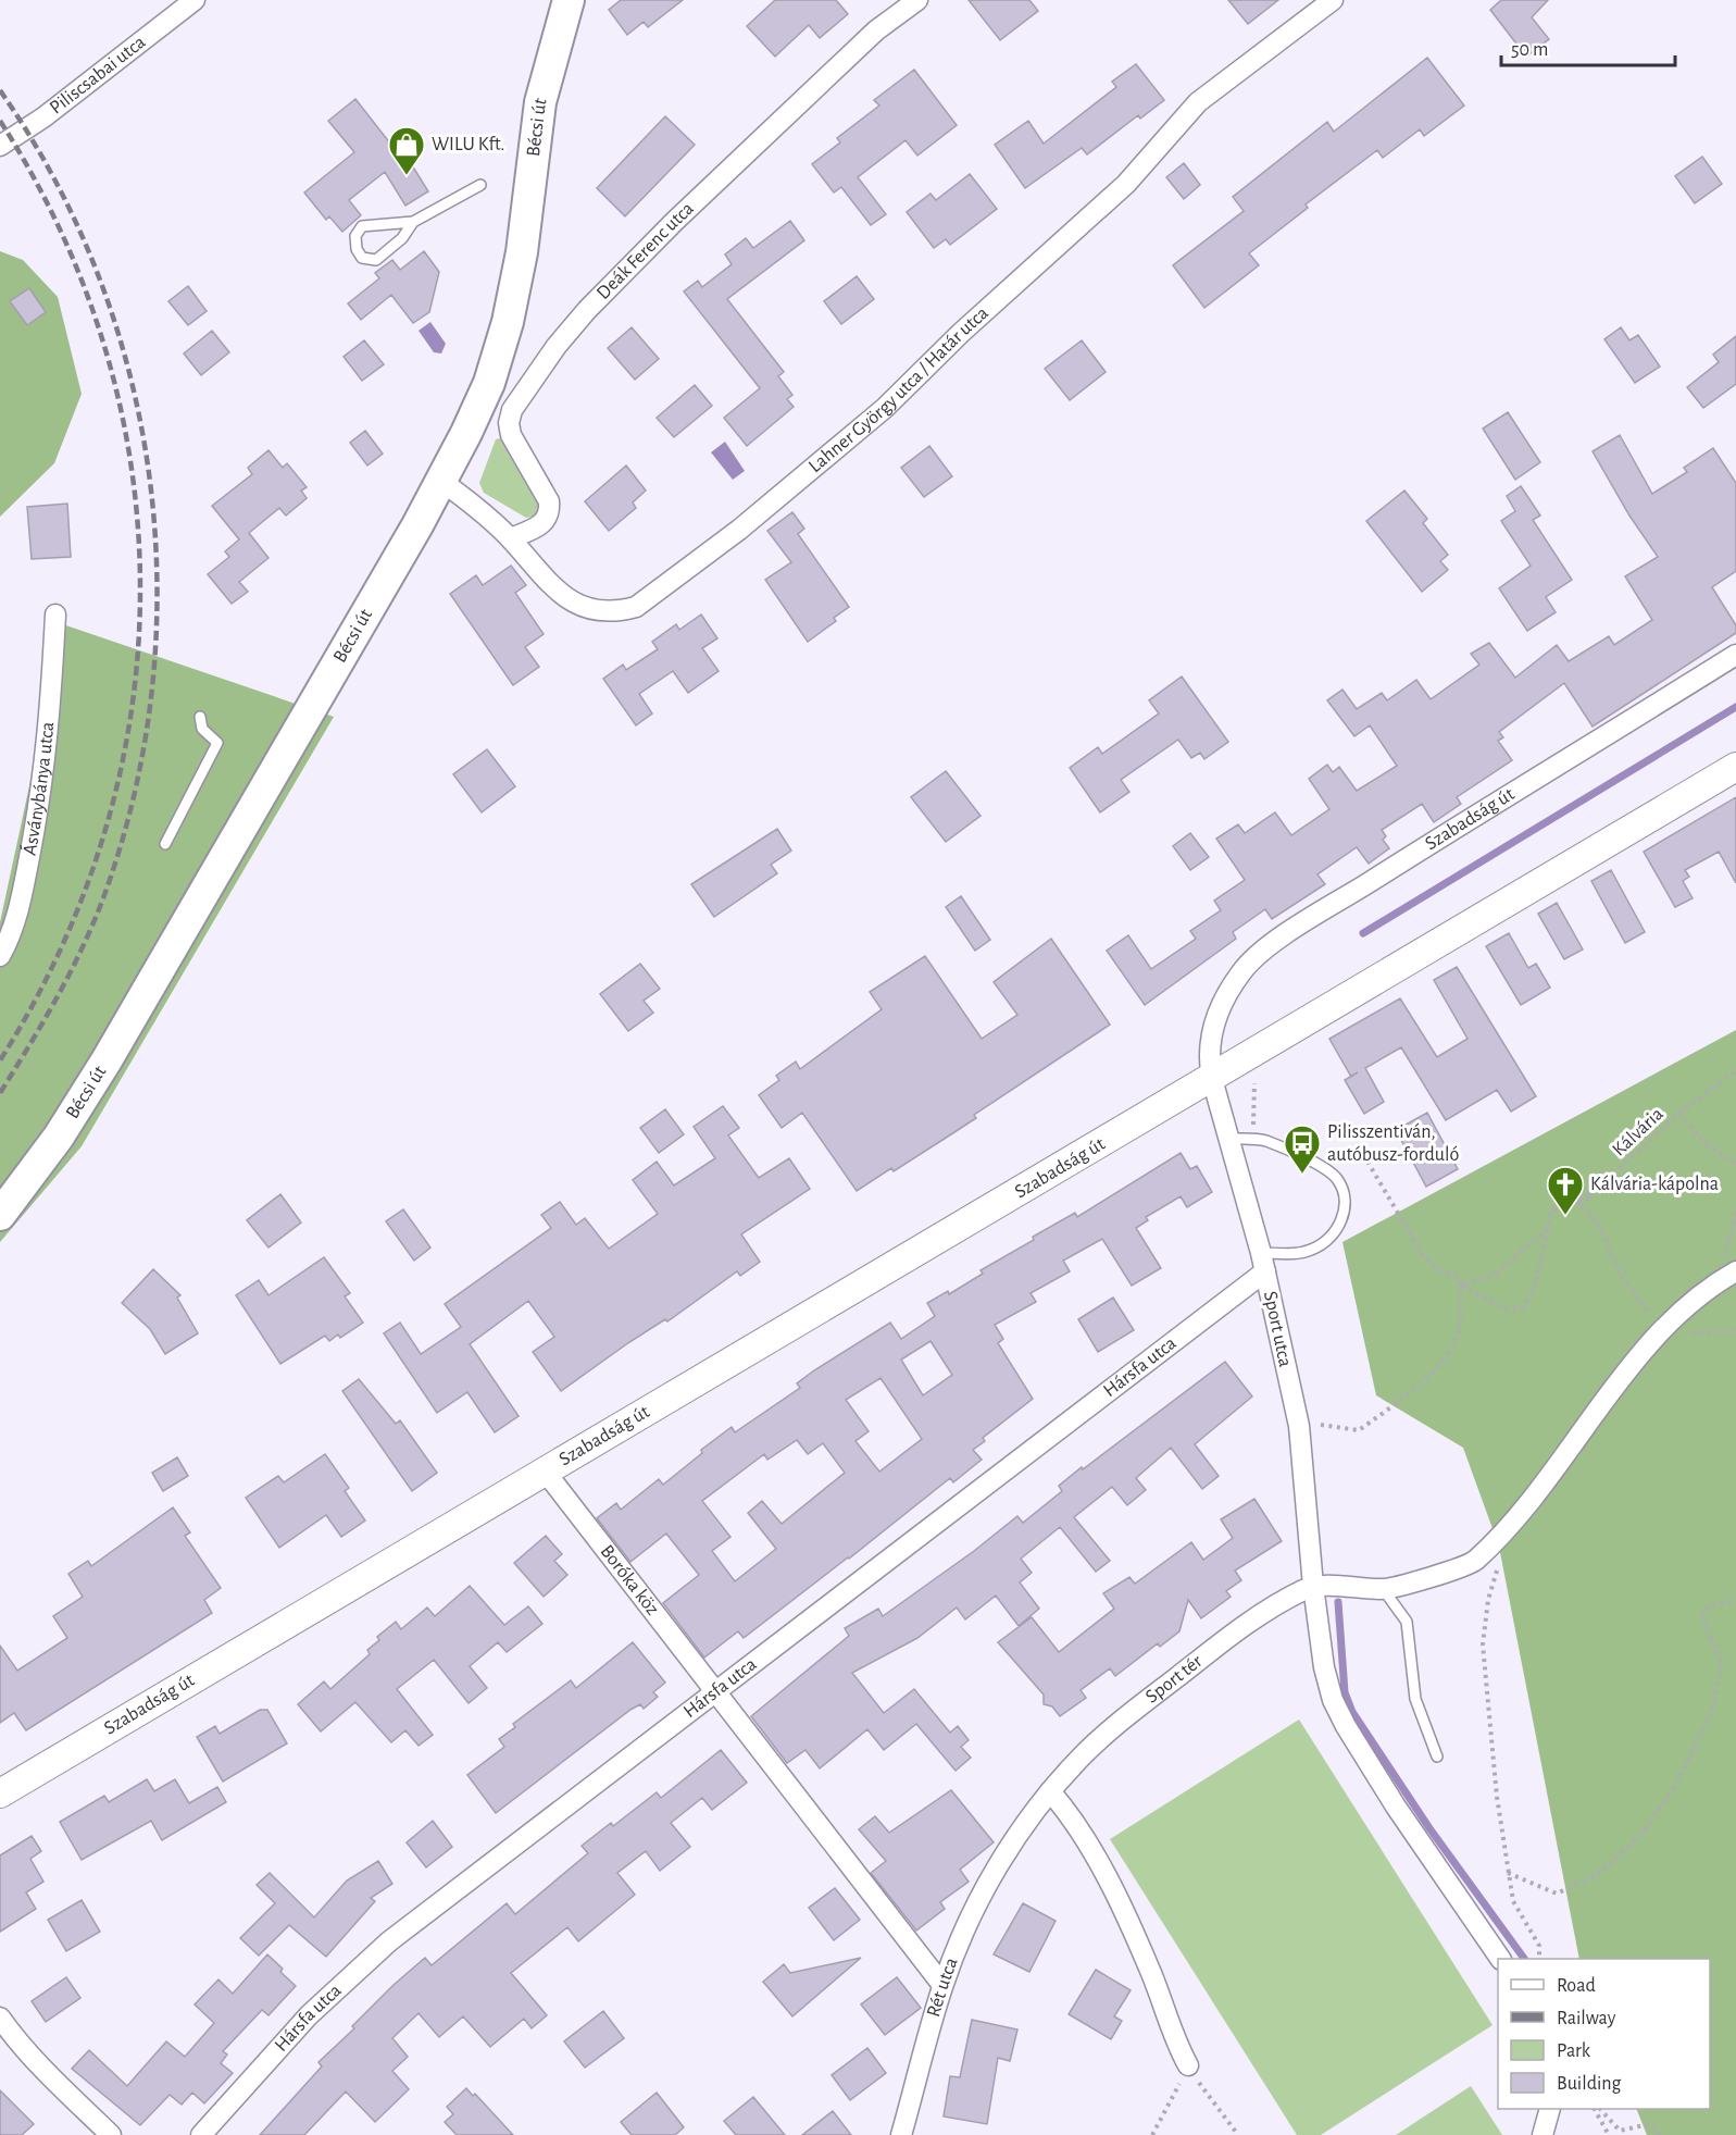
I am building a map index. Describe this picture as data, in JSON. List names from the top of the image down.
{
  "streets": {
    "main road": ["Bécsi út", "Szabadság út"],
    "street": [
      "Piliscsabai utca",
      "Deák Ferenc utca",
      "Lahner György utca / Határ utca",
      "Ásványbánya utca",
      "Sport utca",
      "Hársfa utca",
      "Boróka köz",
      "Sport tér",
      "Rét utca"
    ],
    "path": ["Kálvária"]
  },
  "crossings": [
    ["Bécsi út", "Lahner György utca / Határ utca"],
    ["Deák Ferenc utca", "Lahner György utca / Határ utca"],
    ["Szabadság út", "Sport utca"],
    ["Szabadság út", "Boróka köz"],
    ["Sport utca", "Hársfa utca"],
    ["Sport utca", "Sport tér"],
    ["Hársfa utca", "Boróka köz"],
    ["Boróka köz", "Rét utca"],
    ["Sport tér", "Rét utca"]
  ],
  "places": {
    "shop": ["WILU Kft."],
    "bus stop": ["Pilisszentiván, autóbusz-forduló"],
    "church": ["Kálvária-kápolna"]
  },
  "legend": [
    "Road",
    "Railway",
    "Park",
    "Building"
  ],
  "scale_bar": "50 m"
}
